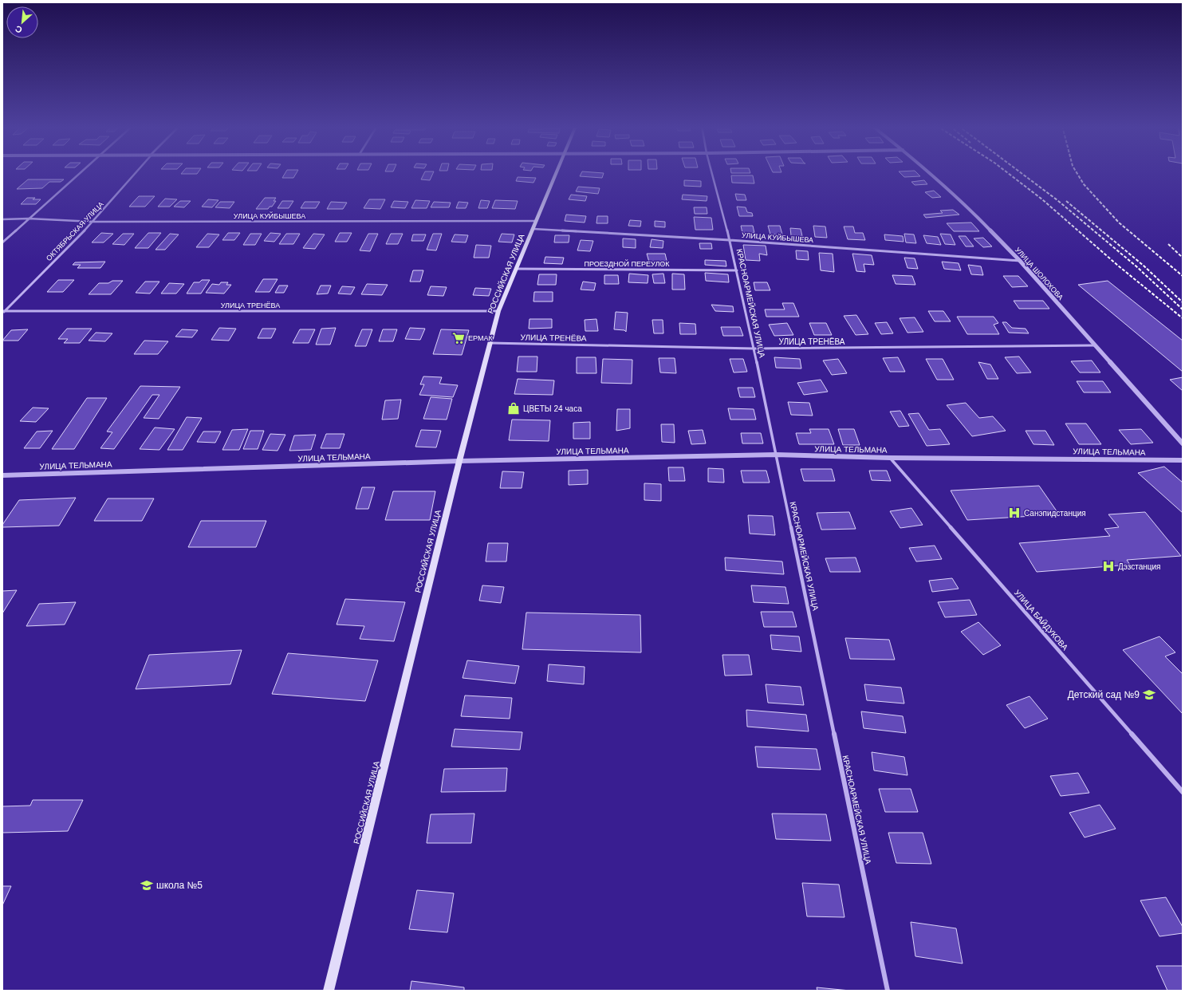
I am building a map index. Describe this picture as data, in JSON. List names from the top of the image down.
{
  "streets": {
    "main road": ["РОССИЙСКАЯ УЛИЦА"],
    "street": [
      "УЛИЦА КУЙБЫШЕВА",
      "ОКТЯБРЬСКАЯ УЛИЦА",
      "ПРОЕЗДНОЙ ПЕРЕУЛОК",
      "УЛИЦА ШОЛОХОВА",
      "КРАСНОАРМЕЙСКАЯ УЛИЦА",
      "УЛИЦА ТРЕНЁВА",
      "УЛИЦА ТЕЛЬМАНА",
      "УЛИЦА БАЙДУКОВА"
    ]
  },
  "crossings": [
    ["УЛИЦА КУЙБЫШЕВА", "ОКТЯБРЬСКАЯ УЛИЦА"],
    ["УЛИЦА КУЙБЫШЕВА", "РОССИЙСКАЯ УЛИЦА"],
    ["УЛИЦА КУЙБЫШЕВА", "УЛИЦА ШОЛОХОВА"],
    ["УЛИЦА КУЙБЫШЕВА", "КРАСНОАРМЕЙСКАЯ УЛИЦА"],
    ["ОКТЯБРЬСКАЯ УЛИЦА", "УЛИЦА ТРЕНЁВА"],
    ["ПРОЕЗДНОЙ ПЕРЕУЛОК", "РОССИЙСКАЯ УЛИЦА"],
    ["ПРОЕЗДНОЙ ПЕРЕУЛОК", "КРАСНОАРМЕЙСКАЯ УЛИЦА"],
    ["РОССИЙСКАЯ УЛИЦА", "УЛИЦА ТРЕНЁВА"],
    ["РОССИЙСКАЯ УЛИЦА", "УЛИЦА ТЕЛЬМАНА"],
    ["УЛИЦА ШОЛОХОВА", "УЛИЦА ТРЕНЁВА"],
    ["КРАСНОАРМЕЙСКАЯ УЛИЦА", "УЛИЦА ТРЕНЁВА"],
    ["КРАСНОАРМЕЙСКАЯ УЛИЦА", "УЛИЦА ТЕЛЬМАНА"],
    ["УЛИЦА ТЕЛЬМАНА", "УЛИЦА БАЙДУКОВА"]
  ],
  "places": {
    "supermarket": ["ЕРМАК"],
    "shop": ["ЦВЕТЫ 24 часа"],
    "hospital": ["Санэпидстанция", "Дэзстанция"],
    "school or university": ["Детский сад №9", "школа №5"]
  },
  "north": "bottom left"
}
